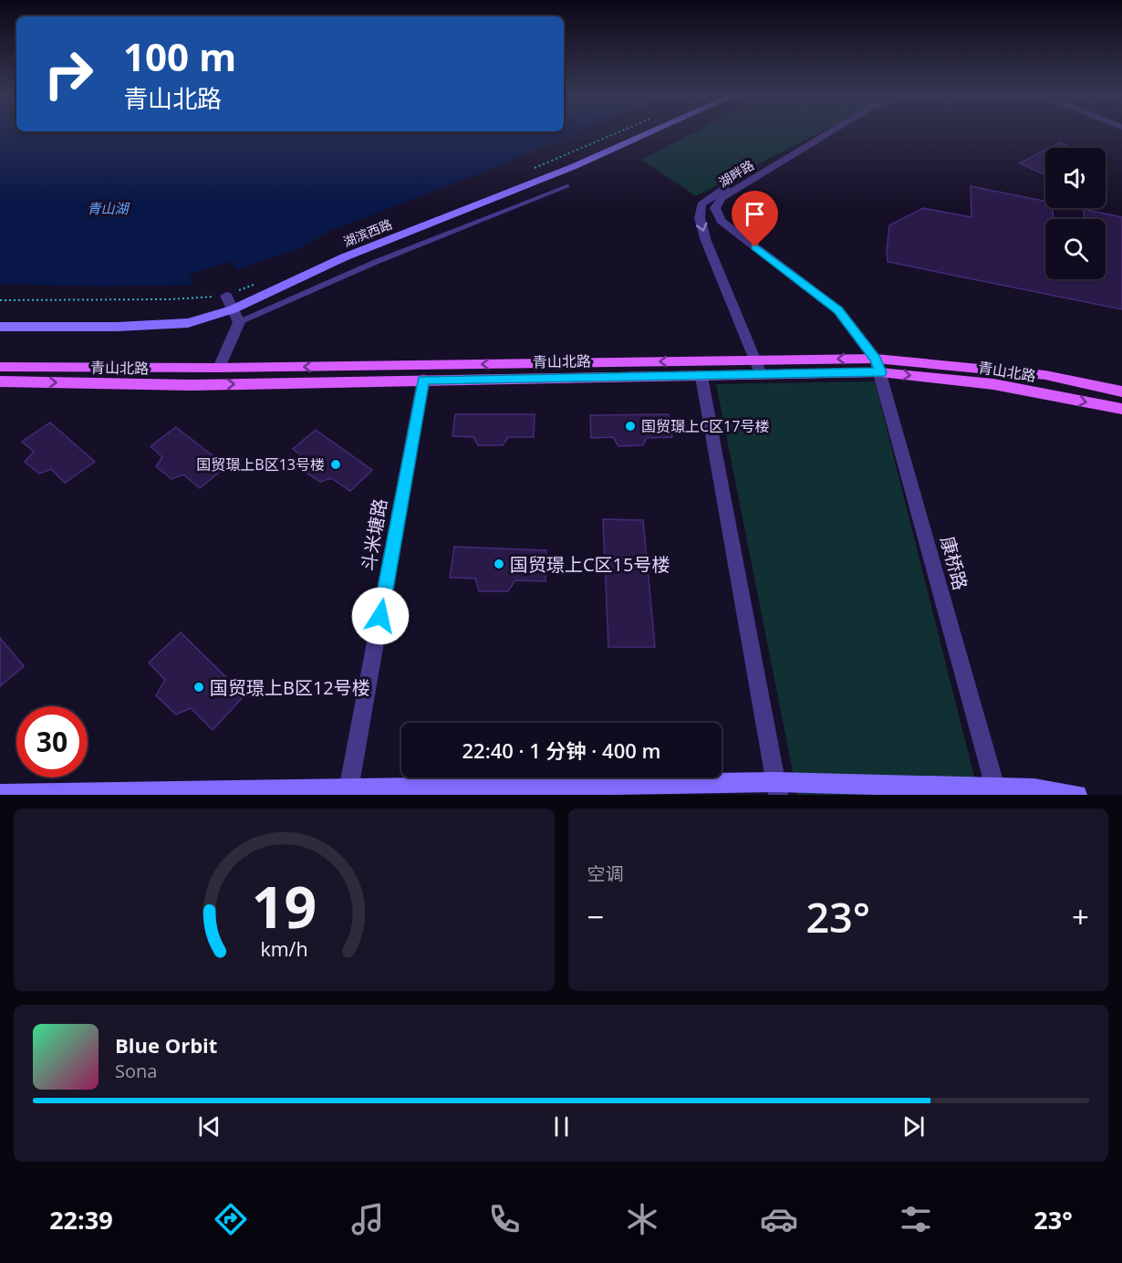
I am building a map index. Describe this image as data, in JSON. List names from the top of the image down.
{
  "streets": {
    "main road": ["青山北路"],
    "street": [
      "湖畔路",
      "湖滨西路",
      "斗米塘路",
      "康桥路"
    ]
  },
  "crossings": [
    ["湖畔路", "青山北路"],
    ["湖畔路", "康桥路"],
    ["青山北路", "斗米塘路"],
    ["青山北路", "康桥路"]
  ],
  "water": ["青山湖"],
  "places": [
    "国贸璟上C区17号楼",
    "国贸璟上B区13号楼",
    "国贸璟上C区15号楼",
    "国贸璟上B区12号楼"
  ],
  "page": {
    "turn": ["100 m", "青山北路"],
    "limit": "30",
    "trip": "22:40 · 1 分钟 · 400 m",
    "tile": "空调",
    "heat": ["−", "23°", "+"],
    "song": ["Blue Orbit", "Sona"],
    "tabs": ["22:39", "23°"],
    "gauge": ["19", "km/h"]
  }
}
